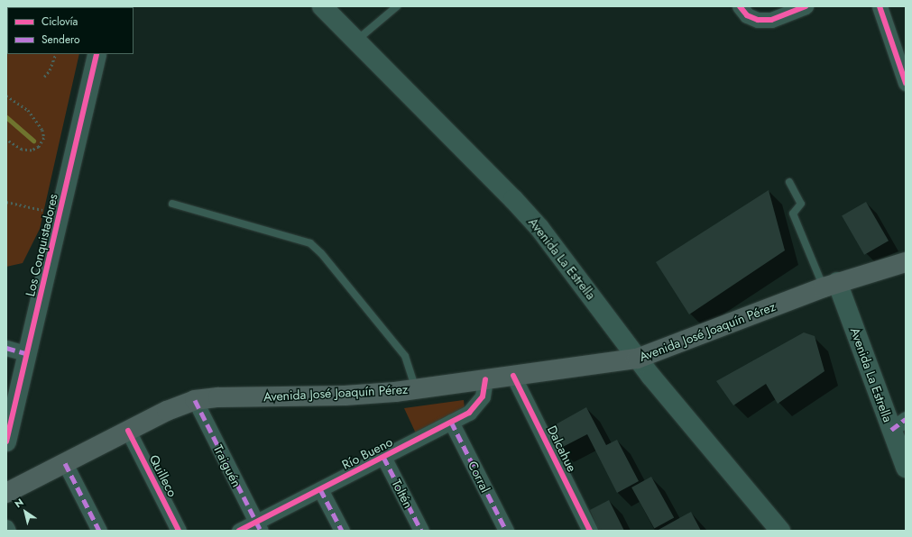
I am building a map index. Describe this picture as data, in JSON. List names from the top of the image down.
{
  "streets": {
    "main road": ["Avenida La Estrella", "Avenida José Joaquín Pérez"],
    "street": [
      "Los Conquistadores",
      "Dalcahue",
      "Río Bueno",
      "Traiguén",
      "Quilleco",
      "Corral",
      "Toltén"
    ]
  },
  "crossings": [
    ["Avenida La Estrella", "Avenida José Joaquín Pérez"],
    ["Avenida José Joaquín Pérez", "Dalcahue"],
    ["Avenida José Joaquín Pérez", "Río Bueno"],
    ["Avenida José Joaquín Pérez", "Traiguén"],
    ["Avenida José Joaquín Pérez", "Quilleco"],
    ["Río Bueno", "Traiguén"],
    ["Río Bueno", "Corral"],
    ["Río Bueno", "Toltén"]
  ],
  "legend": ["Ciclovía", "Sendero"],
  "north": "top left"
}
